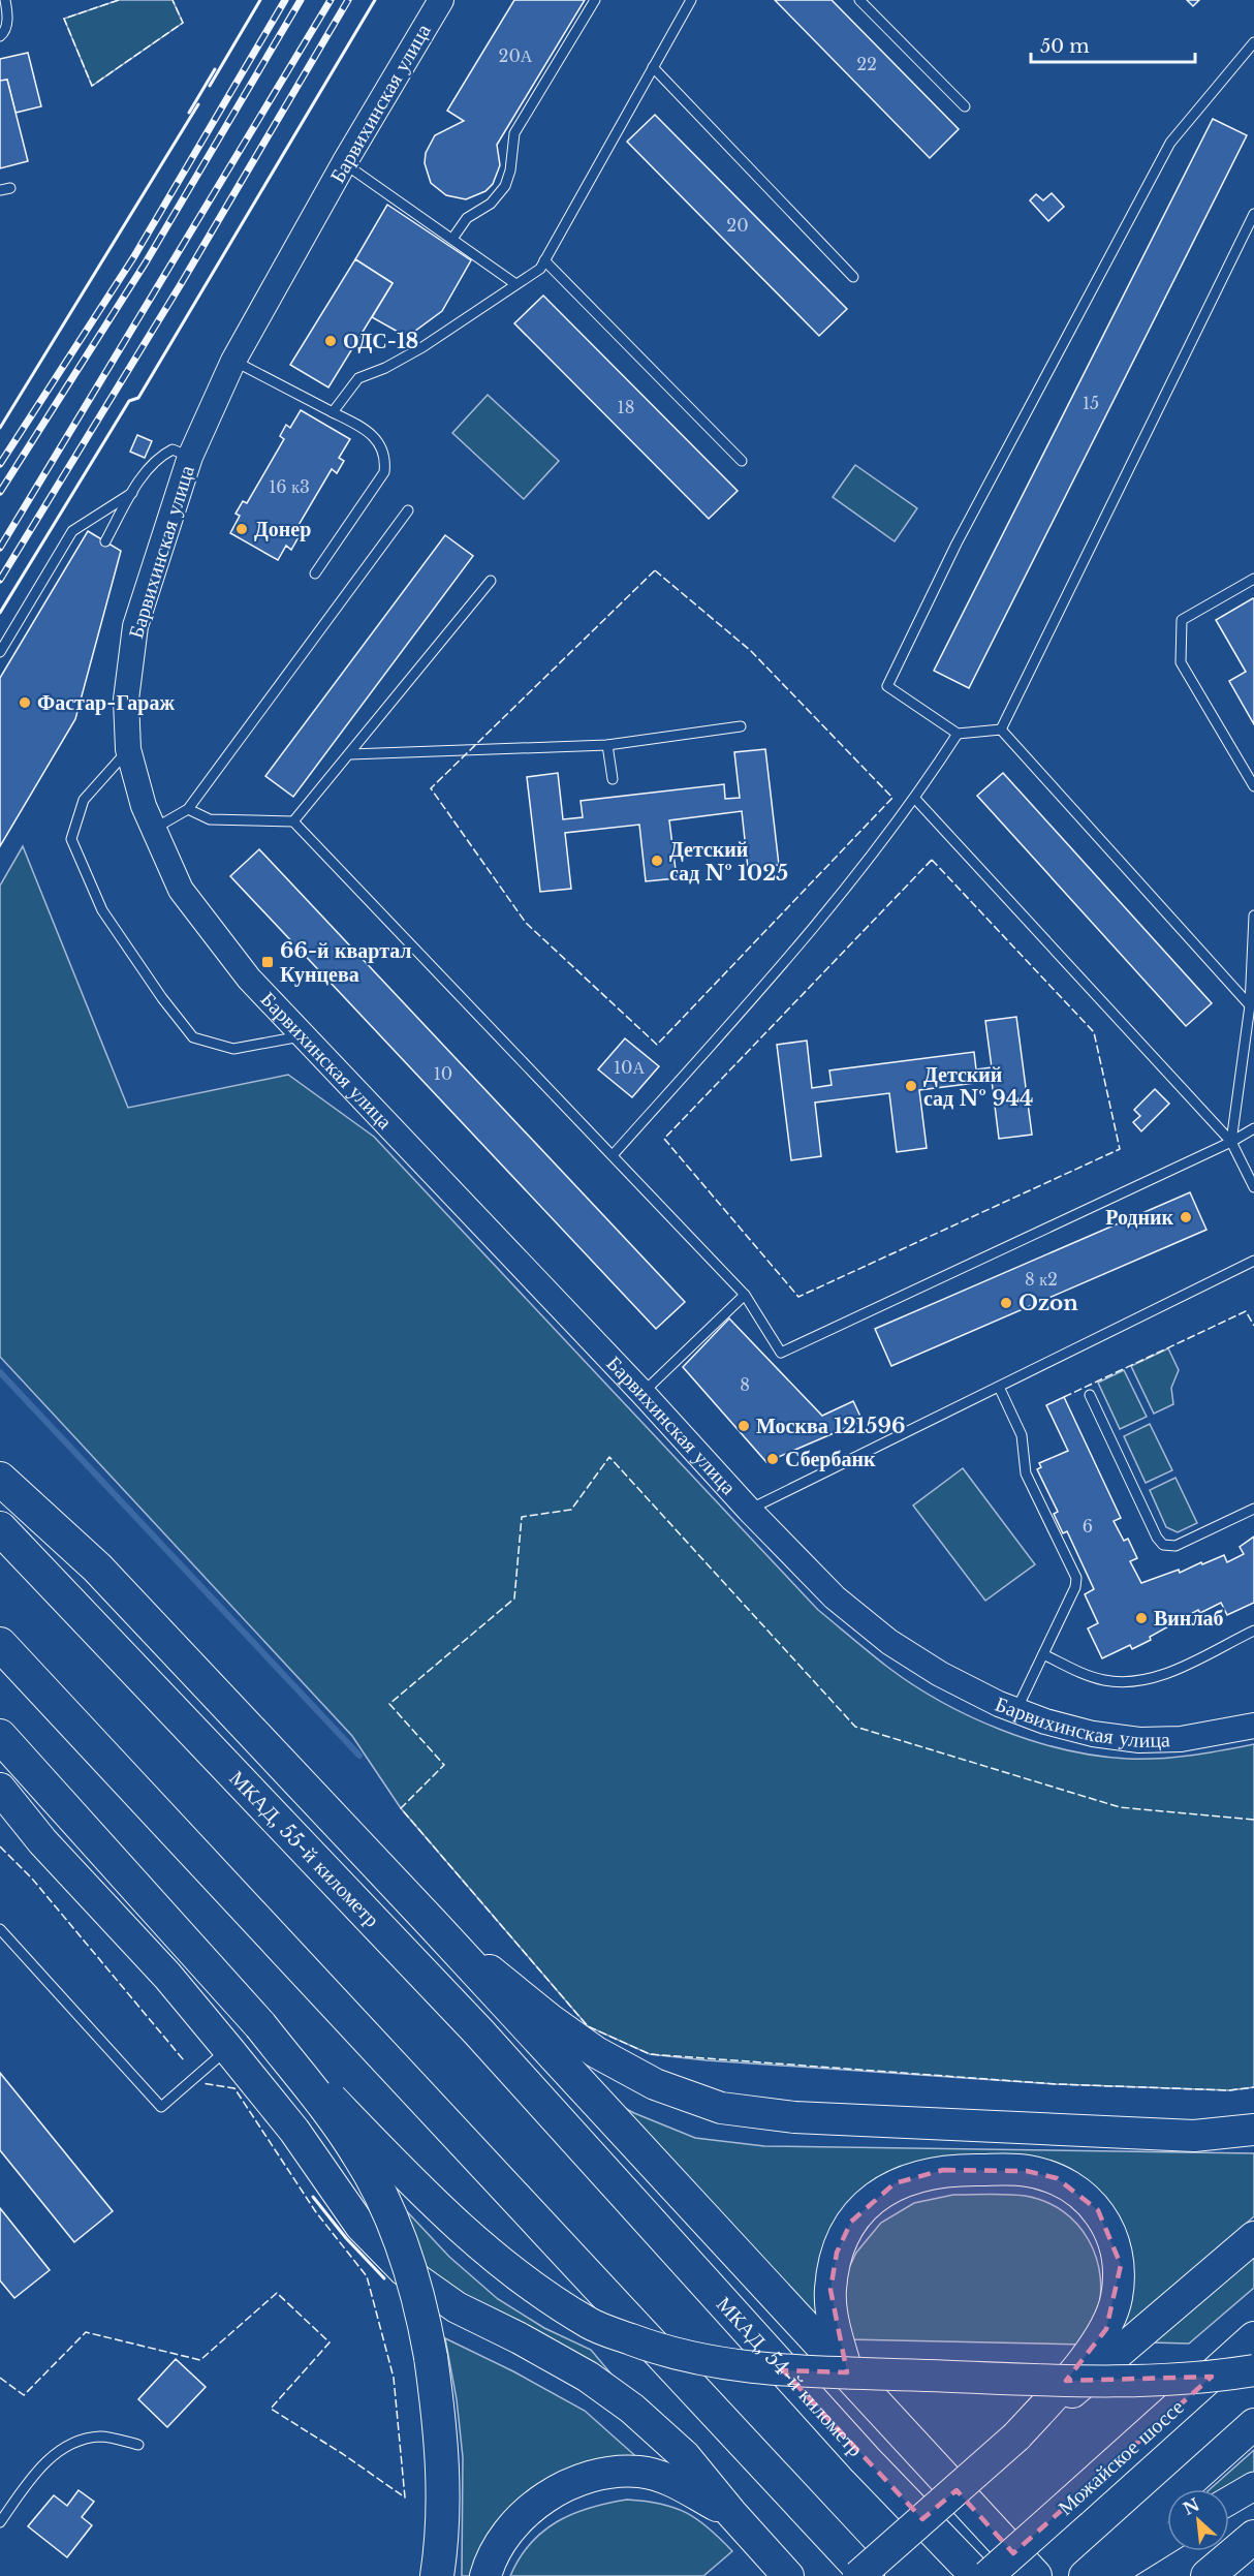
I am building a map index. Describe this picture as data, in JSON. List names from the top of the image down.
{
  "streets": {
    "highway": ["МКАД, 55-й километр", "МКАД, 54-й километр"],
    "main road": ["Можайское шоссе"],
    "street": ["Барвихинская улица"]
  },
  "crossings": [
    ["МКАД, 55-й километр", "МКАД, 54-й километр"]
  ],
  "places": {
    "other": [
      "ОДС-18",
      "Донер",
      "Фастар-Гараж",
      "Детский сад № 1025",
      "Детский сад № 944",
      "Родник",
      "Ozon",
      "Москва 121596",
      "Сбербанк",
      "Винлаб"
    ],
    "transit": ["66-й квартал Кунцева"]
  },
  "house_numbers": [
    "20А",
    "22",
    "20",
    "15",
    "18",
    "16 к3",
    "10А",
    "10",
    "8 к2",
    "8",
    "6"
  ],
  "scale_bar": "50 m",
  "north": "top left"
}
